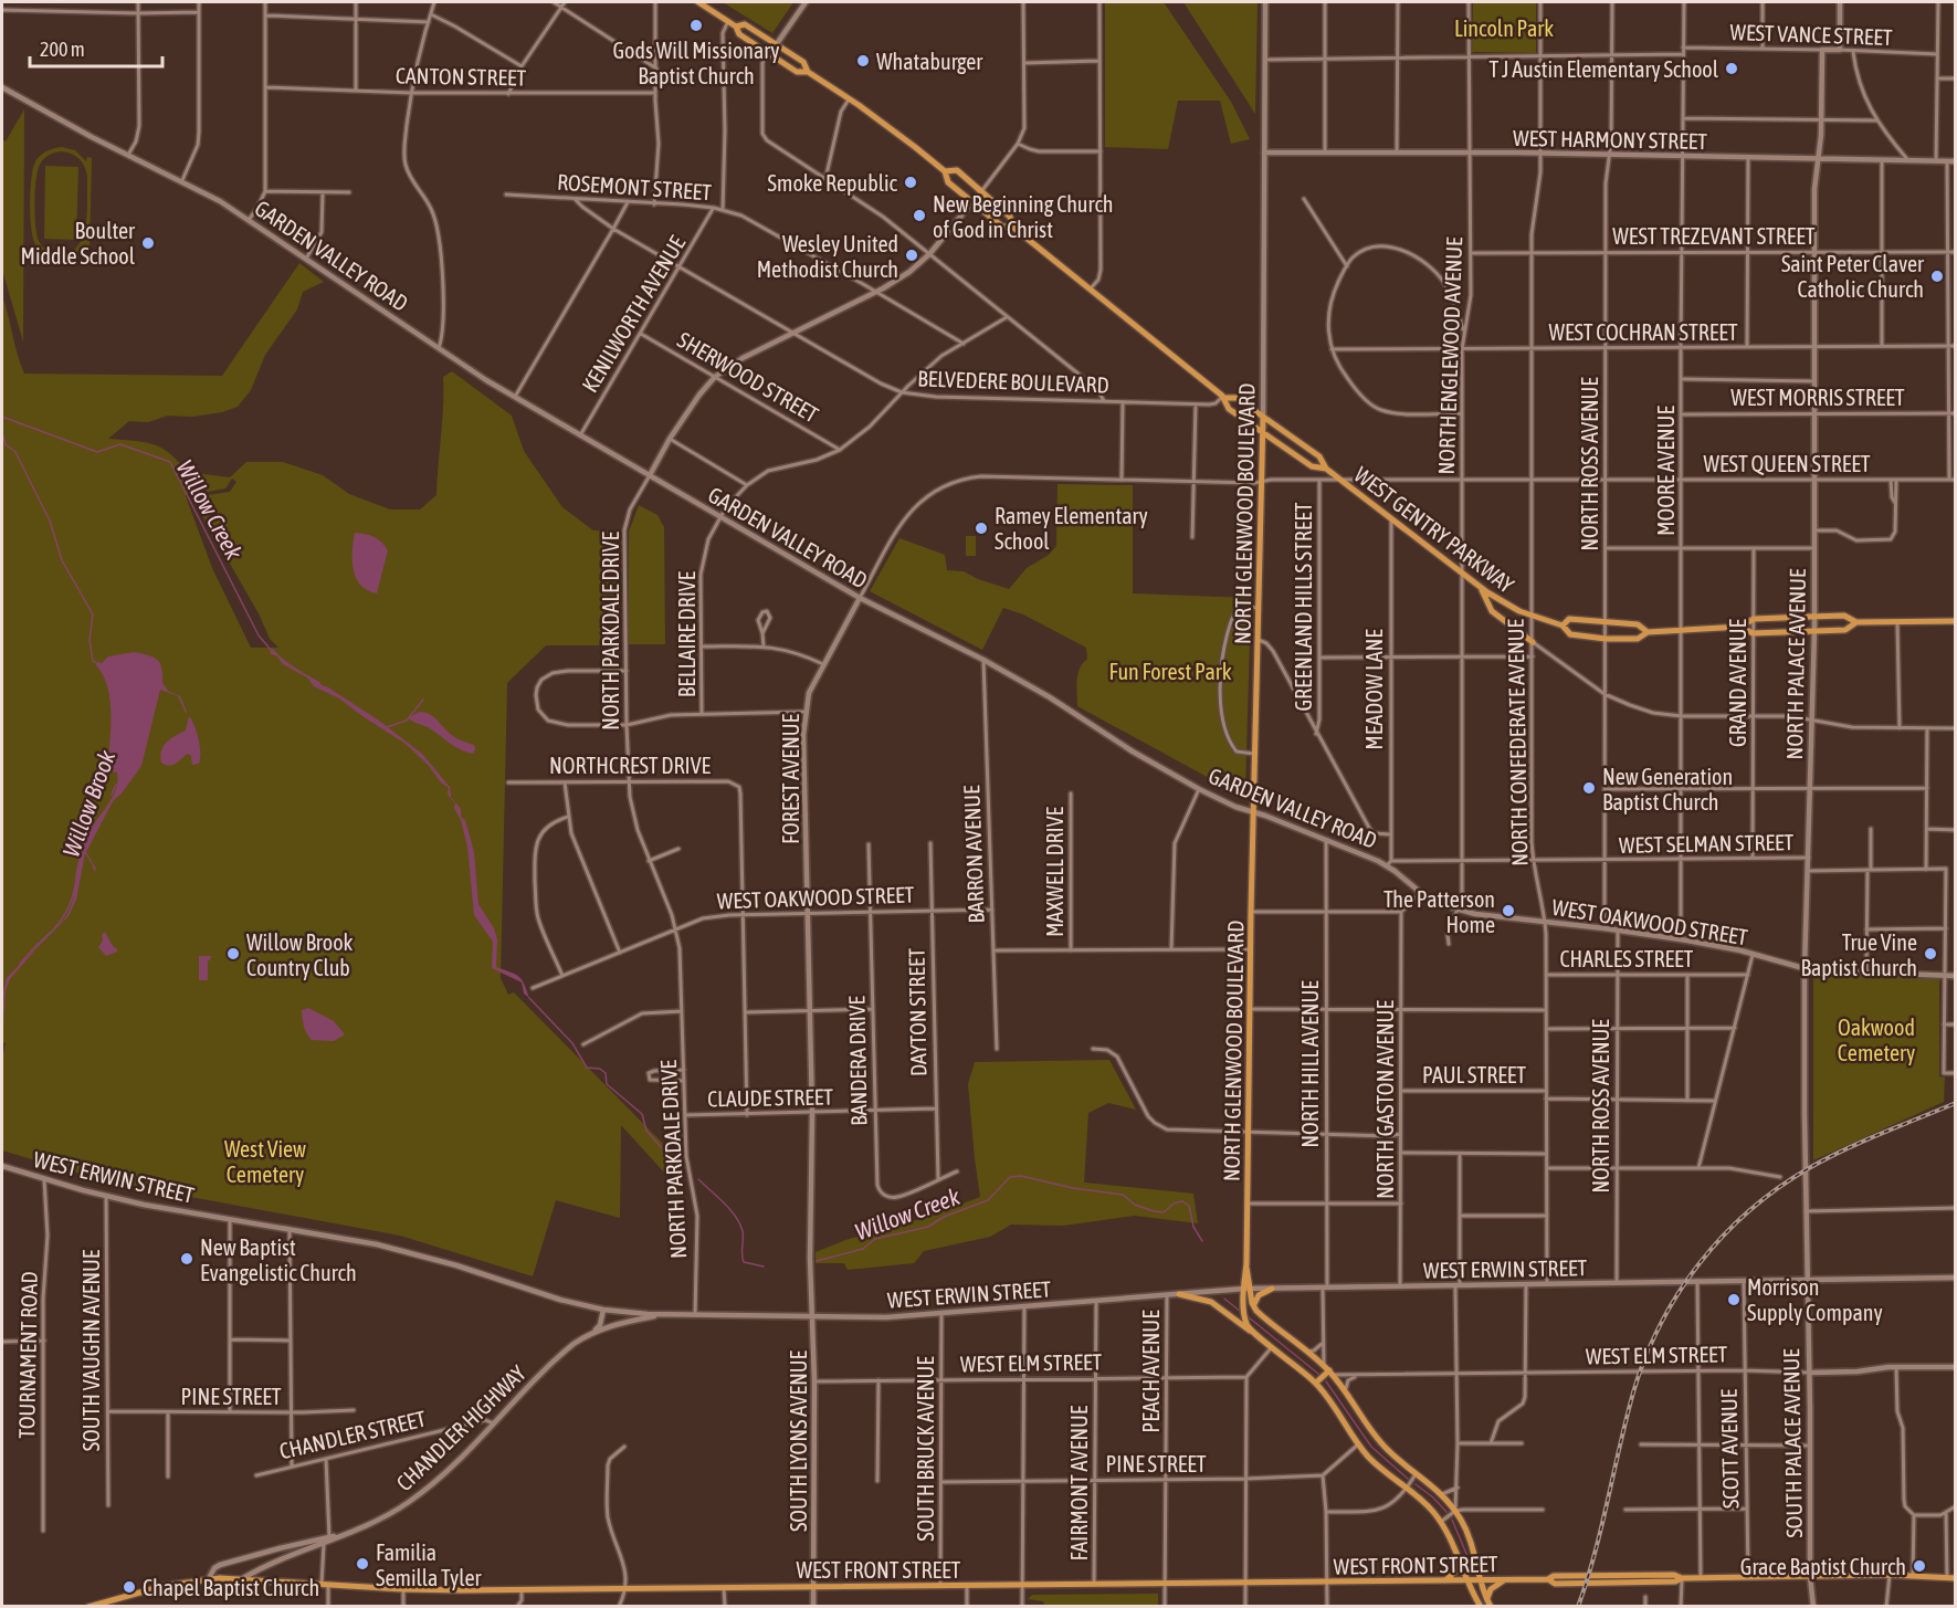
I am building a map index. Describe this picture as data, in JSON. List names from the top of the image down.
{
  "streets": {
    "main road": [
      "NORTH GLENWOOD BOULEVARD",
      "WEST GENTRY PARKWAY",
      "CHANDLER HIGHWAY",
      "WEST FRONT STREET"
    ],
    "street": [
      "WEST VANCE STREET",
      "CANTON STREET",
      "WEST HARMONY STREET",
      "ROSEMONT STREET",
      "WEST TREZEVANT STREET",
      "GARDEN VALLEY ROAD",
      "KENILWORTH AVENUE",
      "WEST COCHRAN STREET",
      "NORTH ENGLEWOOD AVENUE",
      "SHERWOOD STREET",
      "BELVEDERE BOULEVARD",
      "WEST MORRIS STREET",
      "WEST QUEEN STREET",
      "NORTH ROSS AVENUE",
      "MOORE AVENUE",
      "GREENLAND HILLS STREET",
      "NORTH PARKDALE DRIVE",
      "BELLAIRE DRIVE",
      "NORTH PALACE AVENUE",
      "GRAND AVENUE",
      "MEADOW LANE",
      "NORTH CONFEDERATE AVENUE",
      "NORTHCREST DRIVE",
      "FOREST AVENUE",
      "WEST SELMAN STREET",
      "BARRON AVENUE",
      "MAXWELL DRIVE",
      "WEST OAKWOOD STREET",
      "CHARLES STREET",
      "DAYTON STREET",
      "BANDERA DRIVE",
      "NORTH HILL AVENUE",
      "PAUL STREET",
      "CLAUDE STREET",
      "NORTH GASTON AVENUE",
      "WEST ERWIN STREET",
      "SOUTH VAUGHN AVENUE",
      "TOURNAMENT ROAD",
      "WEST ELM STREET",
      "PEACH AVENUE",
      "PINE STREET",
      "CHANDLER STREET",
      "SOUTH LYONS AVENUE",
      "SOUTH PALACE AVENUE",
      "SOUTH BRUCK AVENUE",
      "SCOTT AVENUE",
      "FAIRMONT AVENUE"
    ]
  },
  "crossings": [
    ["WEST VANCE STREET", "MOORE AVENUE"],
    ["WEST VANCE STREET", "NORTH PALACE AVENUE"],
    ["WEST HARMONY STREET", "NORTH ENGLEWOOD AVENUE"],
    ["WEST HARMONY STREET", "NORTH ROSS AVENUE"],
    ["WEST HARMONY STREET", "MOORE AVENUE"],
    ["WEST HARMONY STREET", "NORTH GLENWOOD BOULEVARD"],
    ["WEST HARMONY STREET", "NORTH PALACE AVENUE"],
    ["WEST HARMONY STREET", "NORTH CONFEDERATE AVENUE"],
    ["ROSEMONT STREET", "KENILWORTH AVENUE"],
    ["ROSEMONT STREET", "BELVEDERE BOULEVARD"],
    ["ROSEMONT STREET", "NORTH PARKDALE DRIVE"],
    ["ROSEMONT STREET", "BELLAIRE DRIVE"],
    ["WEST TREZEVANT STREET", "NORTH ENGLEWOOD AVENUE"],
    ["WEST TREZEVANT STREET", "NORTH ROSS AVENUE"],
    ["WEST TREZEVANT STREET", "MOORE AVENUE"],
    ["WEST TREZEVANT STREET", "NORTH PALACE AVENUE"],
    ["WEST TREZEVANT STREET", "NORTH CONFEDERATE AVENUE"],
    ["GARDEN VALLEY ROAD", "KENILWORTH AVENUE"],
    ["GARDEN VALLEY ROAD", "NORTH ENGLEWOOD AVENUE"],
    ["GARDEN VALLEY ROAD", "NORTH ROSS AVENUE"],
    ["GARDEN VALLEY ROAD", "NORTH GLENWOOD BOULEVARD"],
    ["GARDEN VALLEY ROAD", "NORTH PARKDALE DRIVE"],
    ["GARDEN VALLEY ROAD", "BELLAIRE DRIVE"],
    ["GARDEN VALLEY ROAD", "MEADOW LANE"],
    ["GARDEN VALLEY ROAD", "NORTH CONFEDERATE AVENUE"],
    ["GARDEN VALLEY ROAD", "FOREST AVENUE"],
    ["GARDEN VALLEY ROAD", "WEST SELMAN STREET"],
    ["GARDEN VALLEY ROAD", "BARRON AVENUE"],
    ["GARDEN VALLEY ROAD", "WEST OAKWOOD STREET"],
    ["GARDEN VALLEY ROAD", "NORTH HILL AVENUE"],
    ["KENILWORTH AVENUE", "SHERWOOD STREET"],
    ["KENILWORTH AVENUE", "BELVEDERE BOULEVARD"],
    ["WEST COCHRAN STREET", "NORTH ENGLEWOOD AVENUE"],
    ["WEST COCHRAN STREET", "NORTH ROSS AVENUE"],
    ["WEST COCHRAN STREET", "MOORE AVENUE"],
    ["WEST COCHRAN STREET", "NORTH PALACE AVENUE"],
    ["WEST COCHRAN STREET", "NORTH CONFEDERATE AVENUE"],
    ["NORTH ENGLEWOOD AVENUE", "WEST QUEEN STREET"],
    ["NORTH ENGLEWOOD AVENUE", "WEST GENTRY PARKWAY"],
    ["NORTH ENGLEWOOD AVENUE", "WEST OAKWOOD STREET"],
    ["SHERWOOD STREET", "NORTH PARKDALE DRIVE"],
    ["SHERWOOD STREET", "BELLAIRE DRIVE"],
    ["BELVEDERE BOULEVARD", "WEST GENTRY PARKWAY"],
    ["BELVEDERE BOULEVARD", "NORTH PARKDALE DRIVE"],
    ["BELVEDERE BOULEVARD", "BELLAIRE DRIVE"],
    ["WEST MORRIS STREET", "MOORE AVENUE"],
    ["WEST MORRIS STREET", "NORTH PALACE AVENUE"],
    ["WEST QUEEN STREET", "NORTH ROSS AVENUE"],
    ["WEST QUEEN STREET", "MOORE AVENUE"],
    ["WEST QUEEN STREET", "NORTH GLENWOOD BOULEVARD"],
    ["WEST QUEEN STREET", "WEST GENTRY PARKWAY"],
    ["WEST QUEEN STREET", "GREENLAND HILLS STREET"],
    ["WEST QUEEN STREET", "NORTH PALACE AVENUE"],
    ["WEST QUEEN STREET", "NORTH CONFEDERATE AVENUE"],
    ["WEST QUEEN STREET", "FOREST AVENUE"],
    ["NORTH ROSS AVENUE", "WEST GENTRY PARKWAY"],
    ["NORTH ROSS AVENUE", "WEST SELMAN STREET"],
    ["NORTH ROSS AVENUE", "WEST OAKWOOD STREET"],
    ["NORTH ROSS AVENUE", "CHARLES STREET"],
    ["NORTH ROSS AVENUE", "PAUL STREET"],
    ["NORTH ROSS AVENUE", "WEST ERWIN STREET"],
    ["MOORE AVENUE", "WEST GENTRY PARKWAY"],
    ["MOORE AVENUE", "WEST SELMAN STREET"],
    ["MOORE AVENUE", "WEST OAKWOOD STREET"],
    ["NORTH GLENWOOD BOULEVARD", "WEST GENTRY PARKWAY"],
    ["NORTH GLENWOOD BOULEVARD", "FOREST AVENUE"],
    ["NORTH GLENWOOD BOULEVARD", "WEST ERWIN STREET"],
    ["WEST GENTRY PARKWAY", "NORTH PARKDALE DRIVE"],
    ["WEST GENTRY PARKWAY", "NORTH PALACE AVENUE"],
    ["WEST GENTRY PARKWAY", "GRAND AVENUE"],
    ["WEST GENTRY PARKWAY", "MEADOW LANE"],
    ["WEST GENTRY PARKWAY", "NORTH CONFEDERATE AVENUE"],
    ["NORTH PARKDALE DRIVE", "NORTHCREST DRIVE"],
    ["NORTH PARKDALE DRIVE", "WEST OAKWOOD STREET"],
    ["NORTH PARKDALE DRIVE", "CLAUDE STREET"],
    ["NORTH PARKDALE DRIVE", "WEST ERWIN STREET"],
    ["NORTH PALACE AVENUE", "WEST SELMAN STREET"],
    ["NORTH PALACE AVENUE", "WEST OAKWOOD STREET"],
    ["NORTH PALACE AVENUE", "WEST ERWIN STREET"],
    ["NORTH PALACE AVENUE", "SOUTH PALACE AVENUE"],
    ["GRAND AVENUE", "WEST SELMAN STREET"],
    ["MEADOW LANE", "WEST OAKWOOD STREET"],
    ["NORTH CONFEDERATE AVENUE", "WEST OAKWOOD STREET"],
    ["NORTH CONFEDERATE AVENUE", "CHARLES STREET"],
    ["NORTH CONFEDERATE AVENUE", "PAUL STREET"],
    ["NORTH CONFEDERATE AVENUE", "WEST ERWIN STREET"],
    ["NORTHCREST DRIVE", "WEST OAKWOOD STREET"],
    ["NORTHCREST DRIVE", "CLAUDE STREET"],
    ["FOREST AVENUE", "WEST OAKWOOD STREET"],
    ["FOREST AVENUE", "CLAUDE STREET"],
    ["FOREST AVENUE", "WEST ERWIN STREET"],
    ["FOREST AVENUE", "SOUTH LYONS AVENUE"],
    ["BARRON AVENUE", "WEST OAKWOOD STREET"],
    ["WEST OAKWOOD STREET", "DAYTON STREET"],
    ["WEST OAKWOOD STREET", "BANDERA DRIVE"],
    ["DAYTON STREET", "BANDERA DRIVE"],
    ["DAYTON STREET", "CLAUDE STREET"],
    ["BANDERA DRIVE", "CLAUDE STREET"],
    ["NORTH HILL AVENUE", "WEST ERWIN STREET"],
    ["PAUL STREET", "NORTH GASTON AVENUE"],
    ["NORTH GASTON AVENUE", "WEST ERWIN STREET"],
    ["WEST ERWIN STREET", "SOUTH VAUGHN AVENUE"],
    ["WEST ERWIN STREET", "TOURNAMENT ROAD"],
    ["WEST ERWIN STREET", "PEACH AVENUE"],
    ["WEST ERWIN STREET", "CHANDLER HIGHWAY"],
    ["WEST ERWIN STREET", "SOUTH LYONS AVENUE"],
    ["WEST ERWIN STREET", "SOUTH PALACE AVENUE"],
    ["WEST ERWIN STREET", "SOUTH BRUCK AVENUE"],
    ["WEST ERWIN STREET", "SCOTT AVENUE"],
    ["WEST ERWIN STREET", "FAIRMONT AVENUE"],
    ["SOUTH VAUGHN AVENUE", "PINE STREET"],
    ["WEST ELM STREET", "PEACH AVENUE"],
    ["WEST ELM STREET", "SOUTH LYONS AVENUE"],
    ["WEST ELM STREET", "SOUTH PALACE AVENUE"],
    ["WEST ELM STREET", "SOUTH BRUCK AVENUE"],
    ["WEST ELM STREET", "SCOTT AVENUE"],
    ["WEST ELM STREET", "FAIRMONT AVENUE"],
    ["PEACH AVENUE", "PINE STREET"],
    ["PEACH AVENUE", "WEST FRONT STREET"],
    ["PINE STREET", "SOUTH BRUCK AVENUE"],
    ["PINE STREET", "FAIRMONT AVENUE"],
    ["CHANDLER HIGHWAY", "CHANDLER STREET"],
    ["CHANDLER HIGHWAY", "WEST FRONT STREET"],
    ["SOUTH LYONS AVENUE", "WEST FRONT STREET"],
    ["SOUTH PALACE AVENUE", "WEST FRONT STREET"],
    ["SOUTH BRUCK AVENUE", "WEST FRONT STREET"],
    ["SCOTT AVENUE", "WEST FRONT STREET"],
    ["FAIRMONT AVENUE", "WEST FRONT STREET"]
  ],
  "water": ["Willow Creek", "Willow Brook"],
  "parks": [
    "Lincoln Park",
    "Fun Forest Park",
    "Oakwood Cemetery",
    "West View Cemetery"
  ],
  "places": [
    "Gods Will Missionary Baptist Church",
    "Whataburger",
    "T J Austin Elementary School",
    "Smoke Republic",
    "New Beginning Church of God in Christ",
    "Boulter Middle School",
    "Wesley United Methodist Church",
    "Saint Peter Claver Catholic Church",
    "Ramey Elementary School",
    "New Generation Baptist Church",
    "The Patterson Home",
    "Willow Brook Country Club",
    "True Vine Baptist Church",
    "New Baptist Evangelistic Church",
    "Morrison Supply Company",
    "Familia Semilla Tyler",
    "Grace Baptist Church",
    "Chapel Baptist Church"
  ],
  "scale_bar": "200 m"
}
